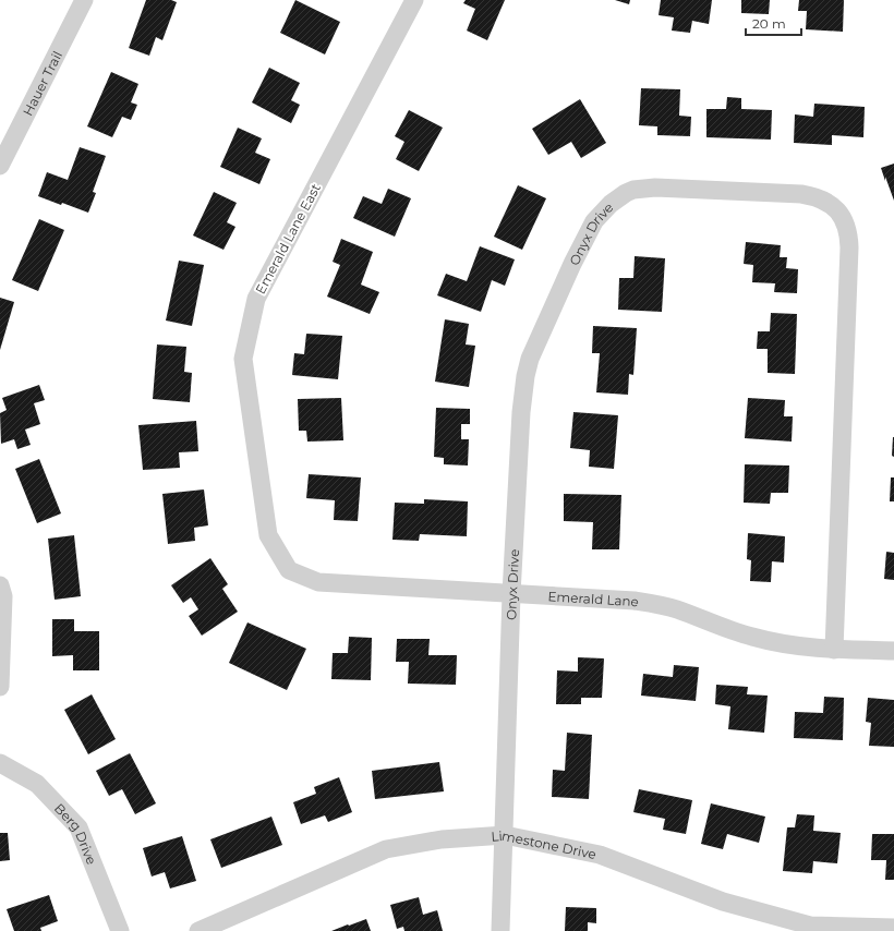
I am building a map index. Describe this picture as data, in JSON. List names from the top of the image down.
{
  "streets": {
    "street": [
      "Hauer Trail",
      "Onyx Drive",
      "Emerald Lane East",
      "Emerald Lane",
      "Berg Drive",
      "Limestone Drive"
    ]
  },
  "crossings": [
    ["Onyx Drive", "Emerald Lane"],
    ["Onyx Drive", "Limestone Drive"],
    ["Emerald Lane East", "Emerald Lane"]
  ],
  "scale_bar": "20 m"
}
